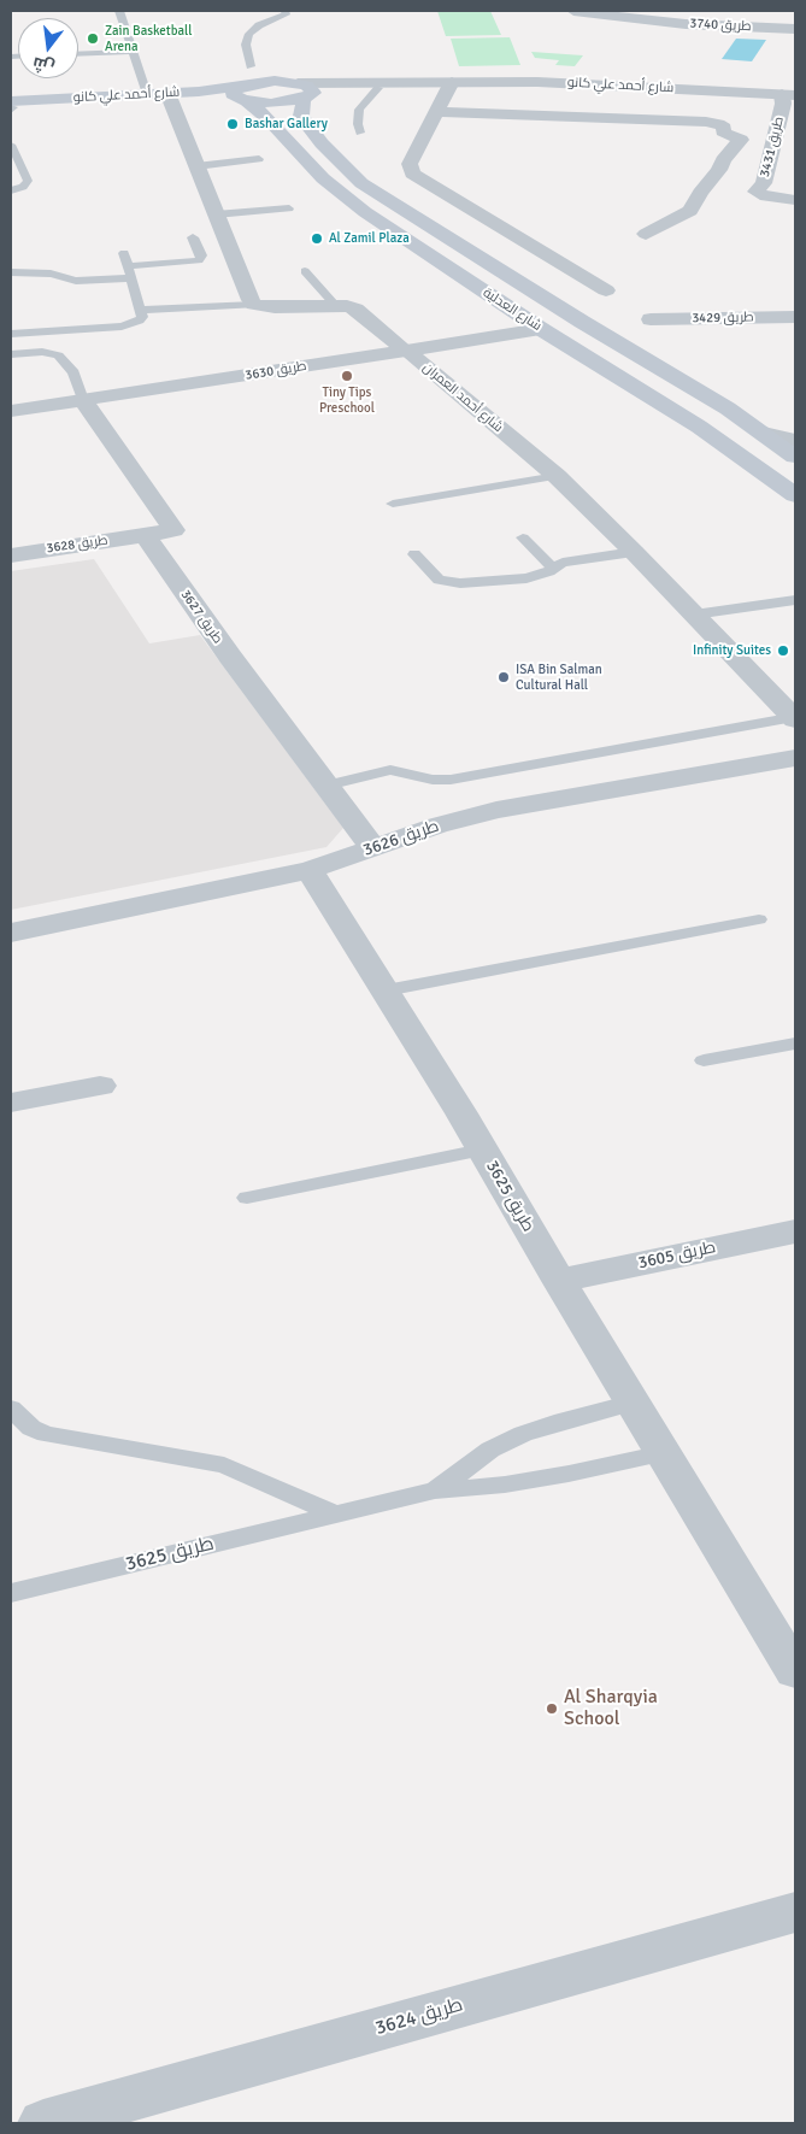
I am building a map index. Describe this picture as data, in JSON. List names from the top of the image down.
{
  "streets": {
    "main road": ["شارع أحمد علي كانو", "شارع العدلية"],
    "street": [
      "طريق 3740",
      "طريق 3431",
      "طريق 3429",
      "طريق 3630",
      "شارع أحمد العمران",
      "طريق 3628",
      "طريق 3627",
      "طريق 3626",
      "طريق 3625",
      "طريق 3605",
      "طريق 3624"
    ]
  },
  "crossings": [
    ["شارع أحمد علي كانو", "طريق 3431"],
    ["شارع أحمد علي كانو", "شارع العدلية"],
    ["شارع العدلية", "طريق 3630"],
    ["طريق 3630", "شارع أحمد العمران"],
    ["طريق 3628", "طريق 3627"],
    ["طريق 3627", "طريق 3626"],
    ["طريق 3626", "طريق 3625"],
    ["طريق 3625", "طريق 3605"]
  ],
  "places": [
    "Zain Basketball Arena",
    "Bashar Gallery",
    "Al Zamil Plaza",
    "Tiny Tips Preschool",
    "Infinity Suites",
    "ISA Bin Salman Cultural Hall",
    "Al Sharqyia School"
  ],
  "north": "bottom"
}
